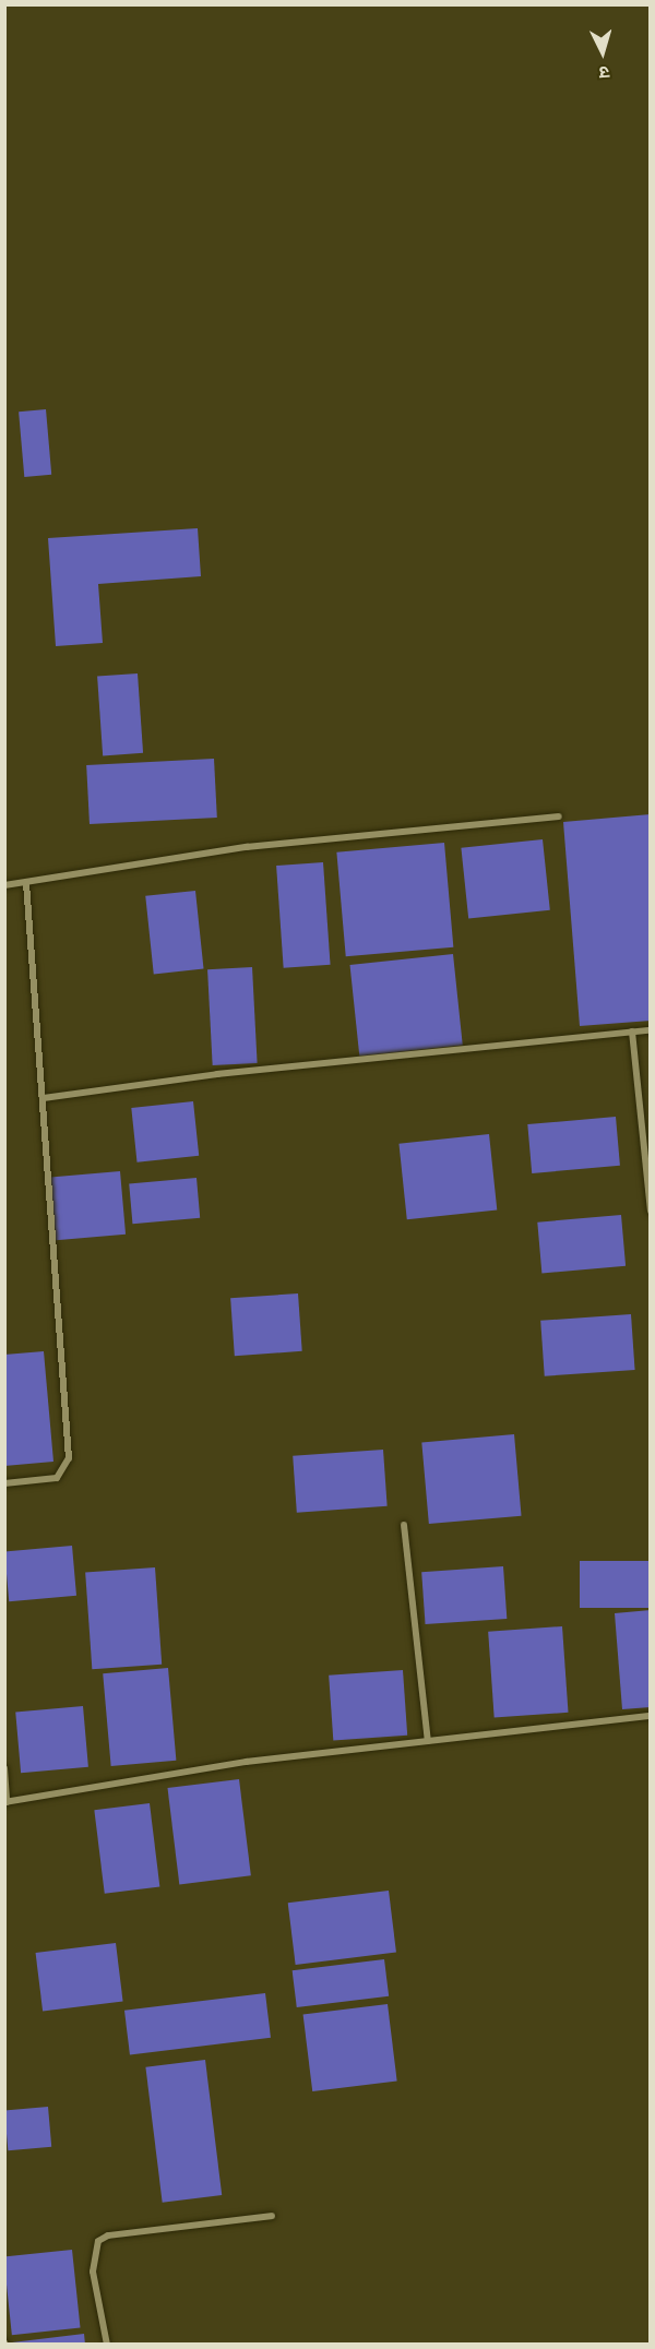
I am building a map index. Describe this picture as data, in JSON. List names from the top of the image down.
{
  "north": "bottom"
}
